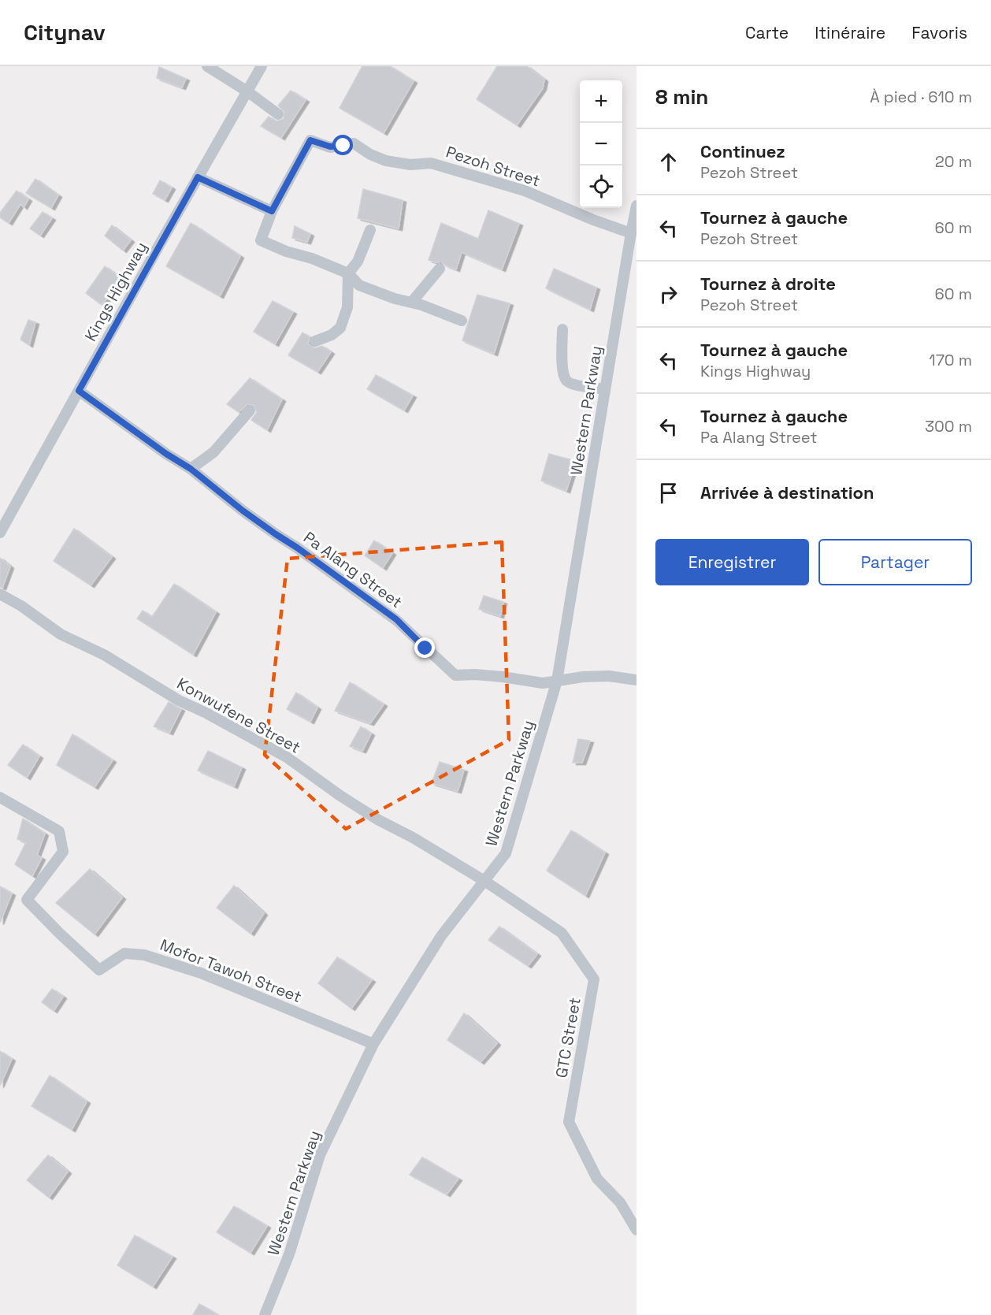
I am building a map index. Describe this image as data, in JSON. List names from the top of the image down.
{
  "streets": {
    "street": [
      "Pezoh Street",
      "Kings Highway",
      "Western Parkway",
      "Pa Alang Street",
      "Konwufene Street",
      "Mofor Tawoh Street",
      "GTC Street"
    ]
  },
  "crossings": [
    ["Pezoh Street", "Western Parkway"],
    ["Kings Highway", "Pa Alang Street"],
    ["Western Parkway", "Pa Alang Street"],
    ["Western Parkway", "Konwufene Street"],
    ["Western Parkway", "Mofor Tawoh Street"],
    ["Western Parkway", "GTC Street"],
    ["Konwufene Street", "GTC Street"]
  ],
  "page": {
    "header": "Citynav",
    "nav": ["Carte", "Itinéraire", "Favoris"],
    "heading": ["8 min", "À pied · 610 m"],
    "map_buttons": ["+", "−"],
    "list": [
      ["Continuez", "Pezoh Street", "20 m"],
      ["Tournez à gauche", "Pezoh Street", "60 m"],
      ["Tournez à droite", "Pezoh Street", "60 m"],
      ["Tournez à gauche", "Kings Highway", "170 m"],
      ["Tournez à gauche", "Pa Alang Street", "300 m"],
      "Arrivée à destination"
    ],
    "buttons": ["Enregistrer", "Partager"]
  }
}
